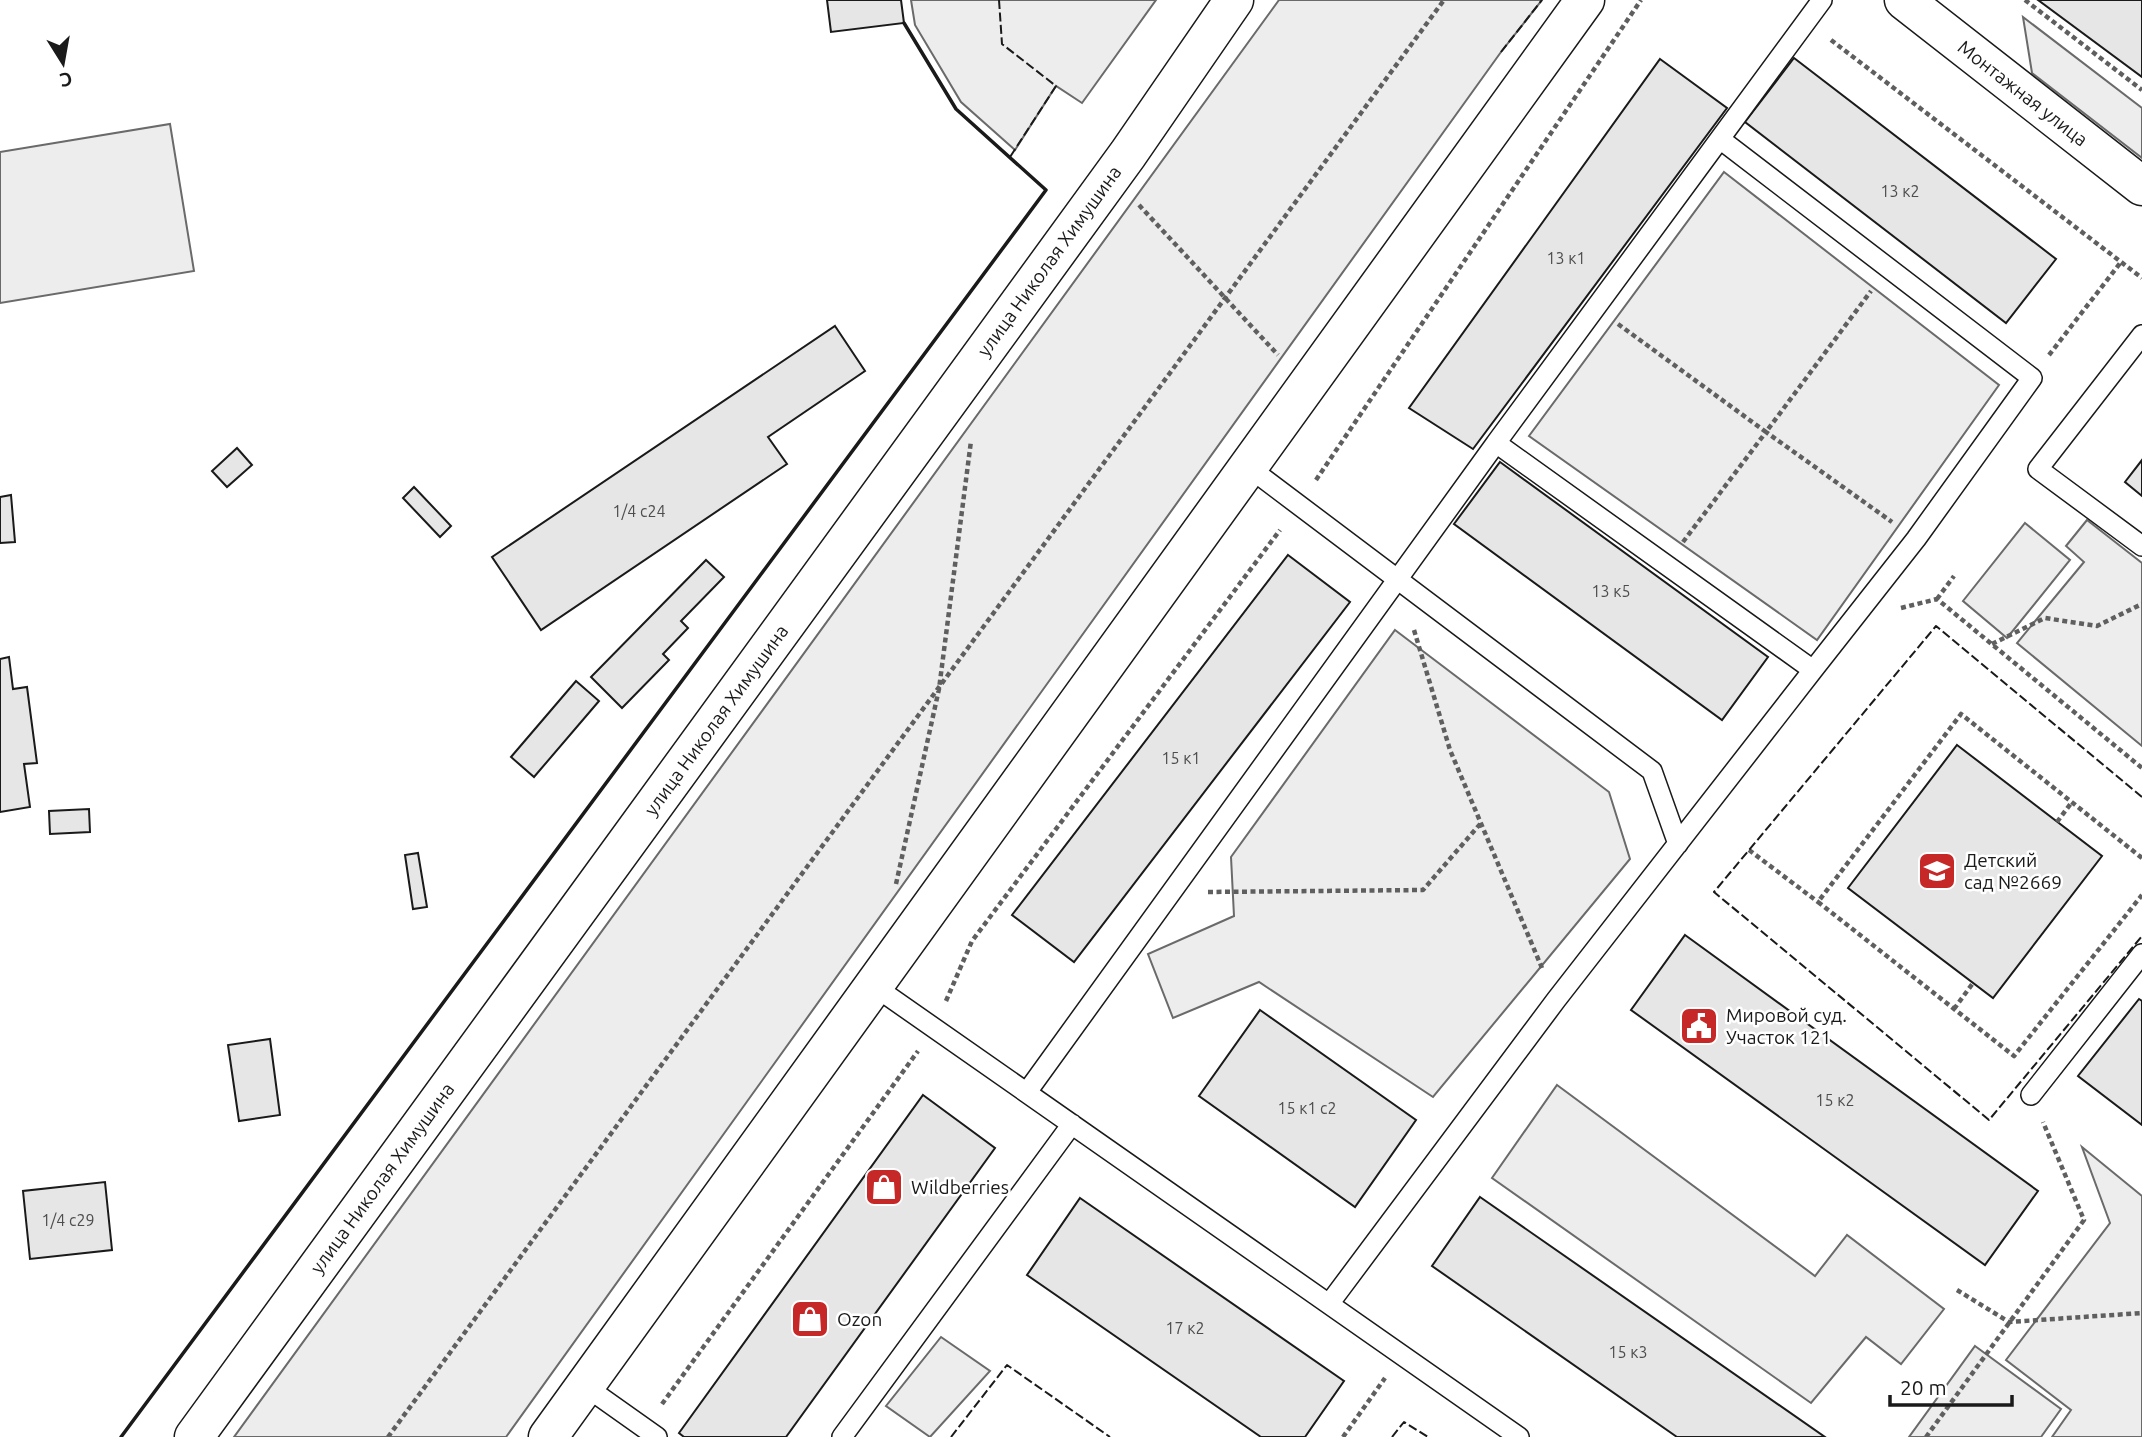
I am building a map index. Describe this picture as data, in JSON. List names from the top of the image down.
{
  "streets": {
    "street": ["Монтажная улица", "улица Николая Химушина"]
  },
  "places": {
    "school or university": ["Детский сад №2669"],
    "public building": ["Мировой суд. Участок 121"],
    "shop": ["Wildberries", "Ozon"]
  },
  "house_numbers": [
    "13 к2",
    "13 к1",
    "1/4 с24",
    "13 к5",
    "15 к1",
    "15 к2",
    "15 к1 с2",
    "1/4 с29",
    "17 к2",
    "15 к3"
  ],
  "scale_bar": "20 m",
  "north": "bottom"
}
